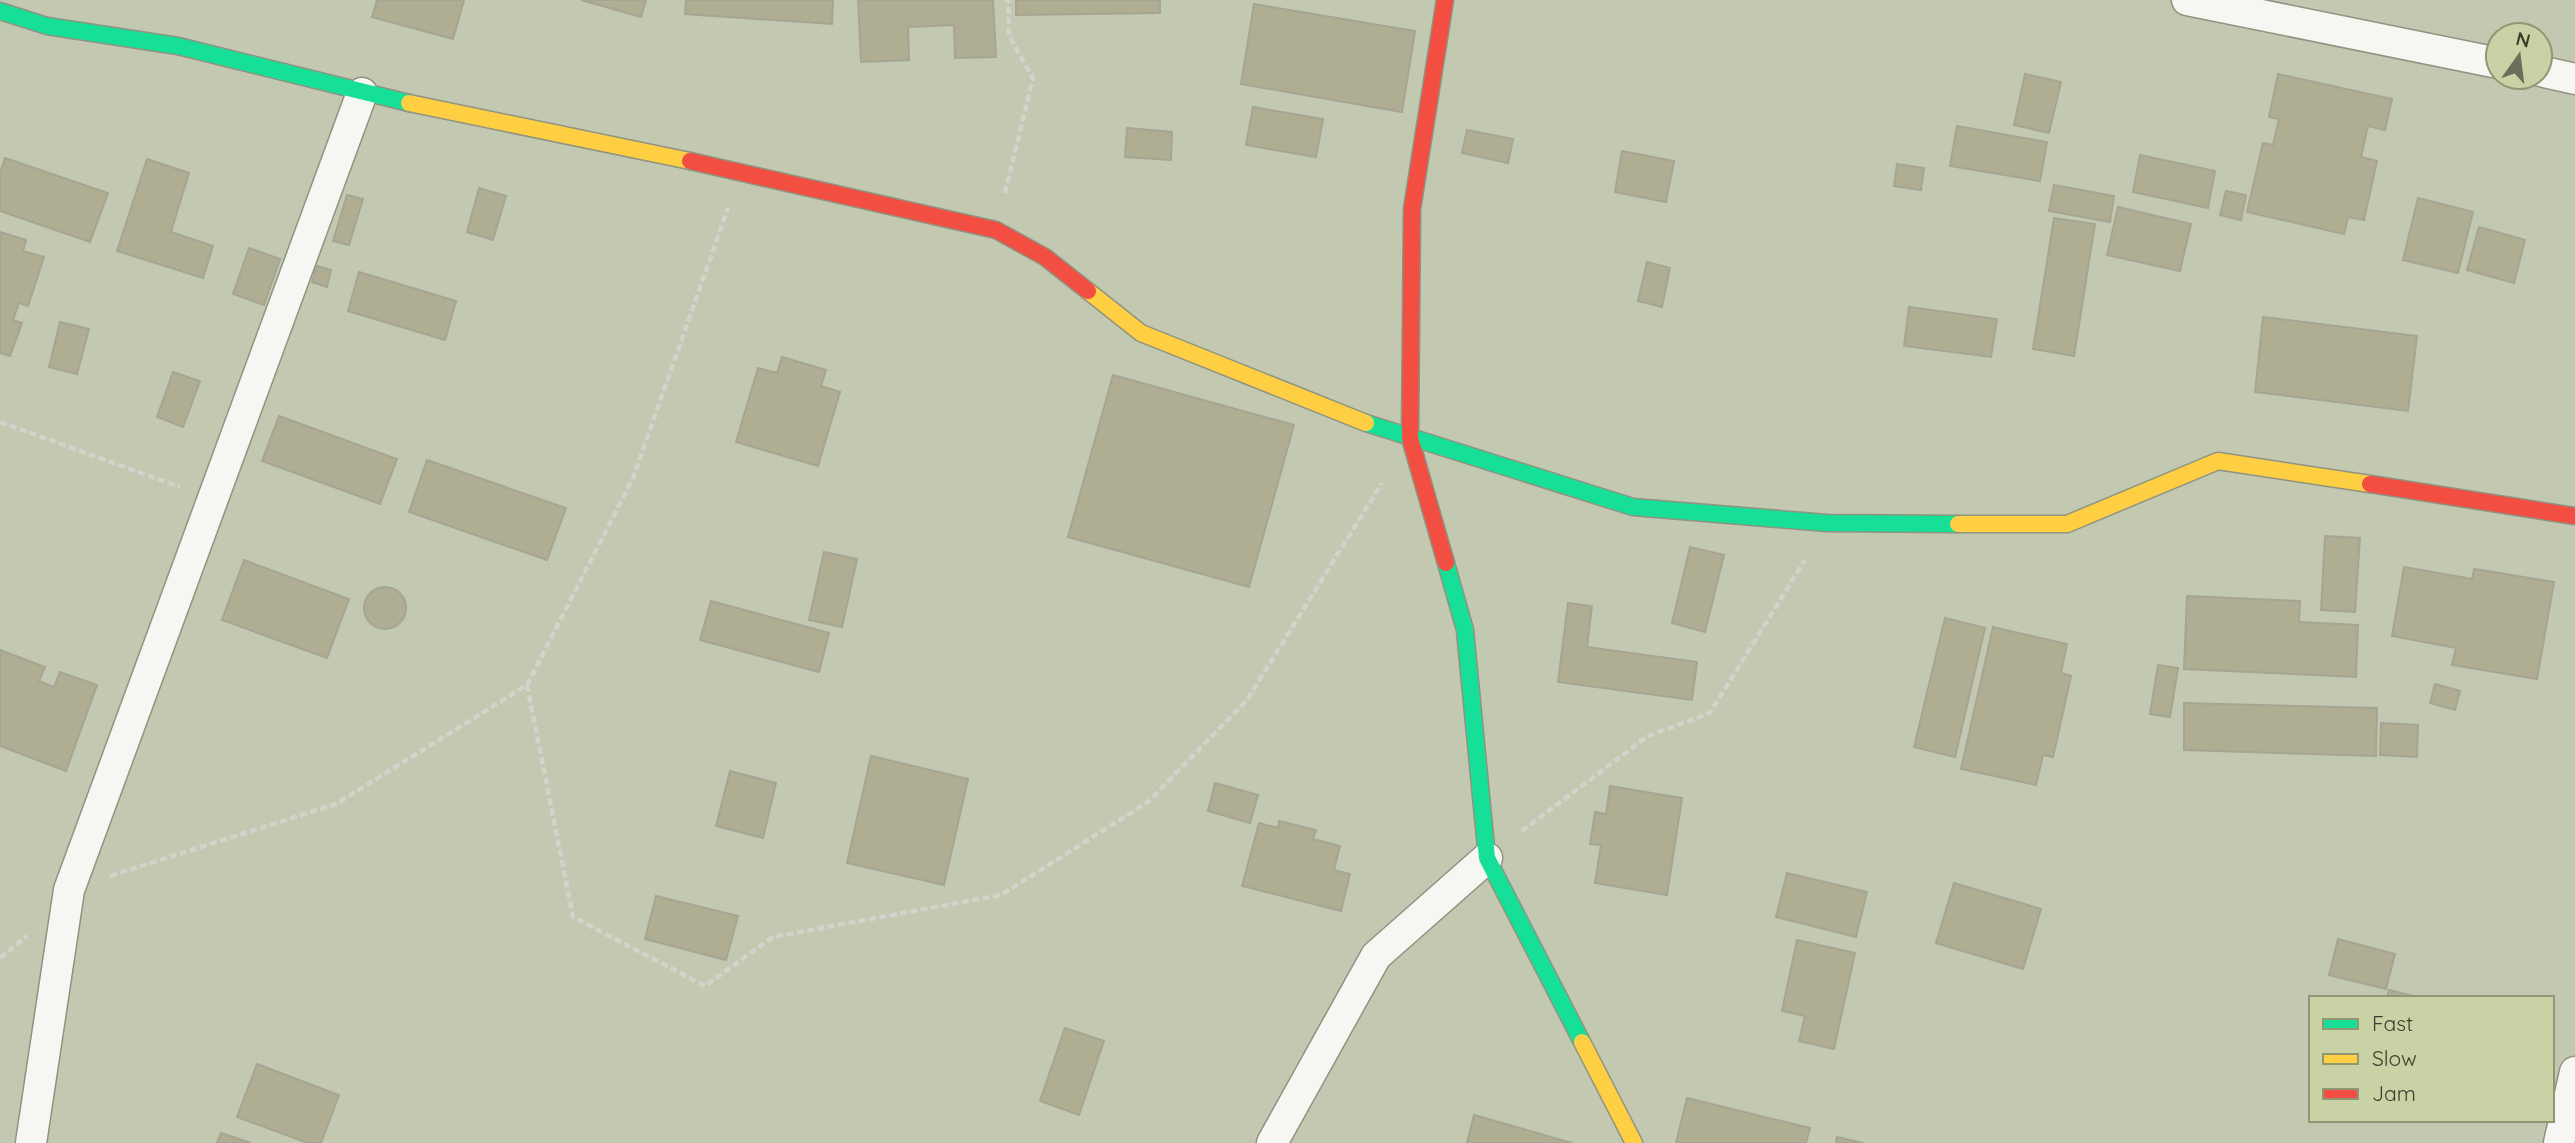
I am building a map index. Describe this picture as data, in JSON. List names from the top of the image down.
{
  "legend": ["Fast", "Slow", "Jam"],
  "north": "top"
}
